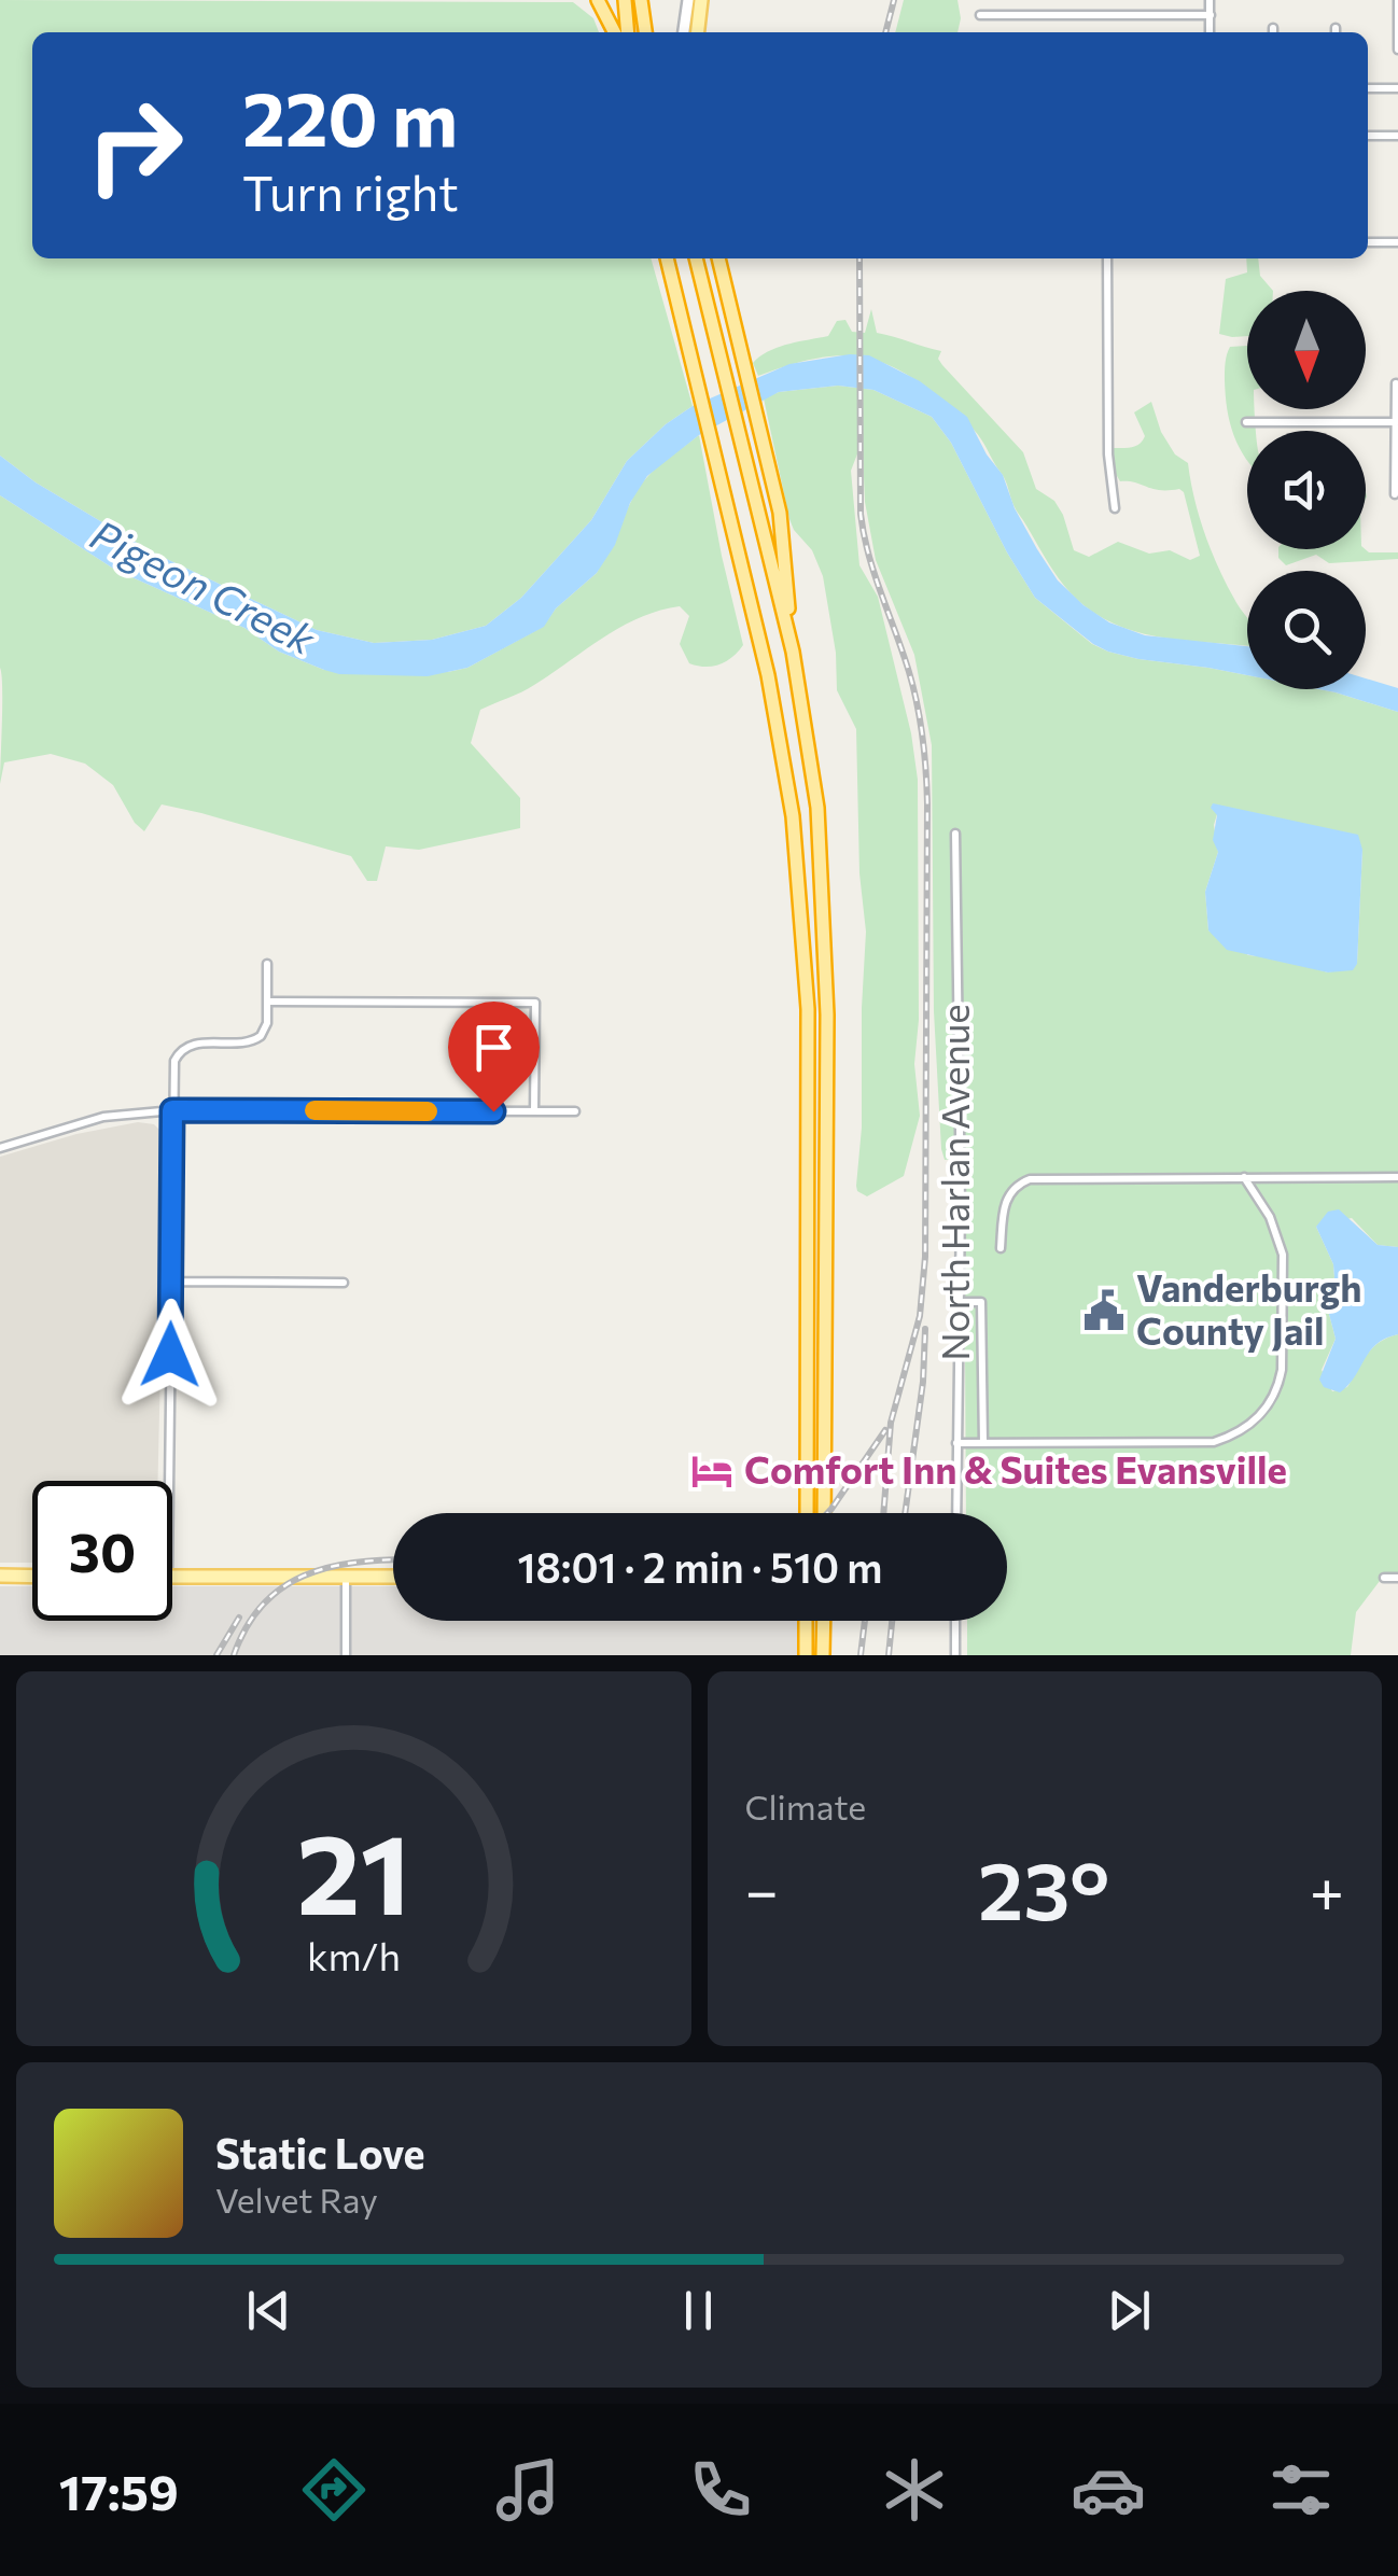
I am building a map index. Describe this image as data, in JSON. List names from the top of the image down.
{
  "streets": {
    "street": ["North Harlan Avenue"]
  },
  "water": ["Pigeon Creek"],
  "places": {
    "public building": ["Vanderburgh County Jail"],
    "hotel": ["Comfort Inn & Suites Evansville"]
  },
  "north": "bottom",
  "page": {
    "turn": ["220 m", "Turn right"],
    "limit": "30",
    "trip": "18:01 · 2 min · 510 m",
    "tile": "Climate",
    "heat": ["−", "23°", "+"],
    "song": ["Static Love", "Velvet Ray"],
    "tabs": "17:59",
    "gauge": ["21", "km/h"]
  }
}
